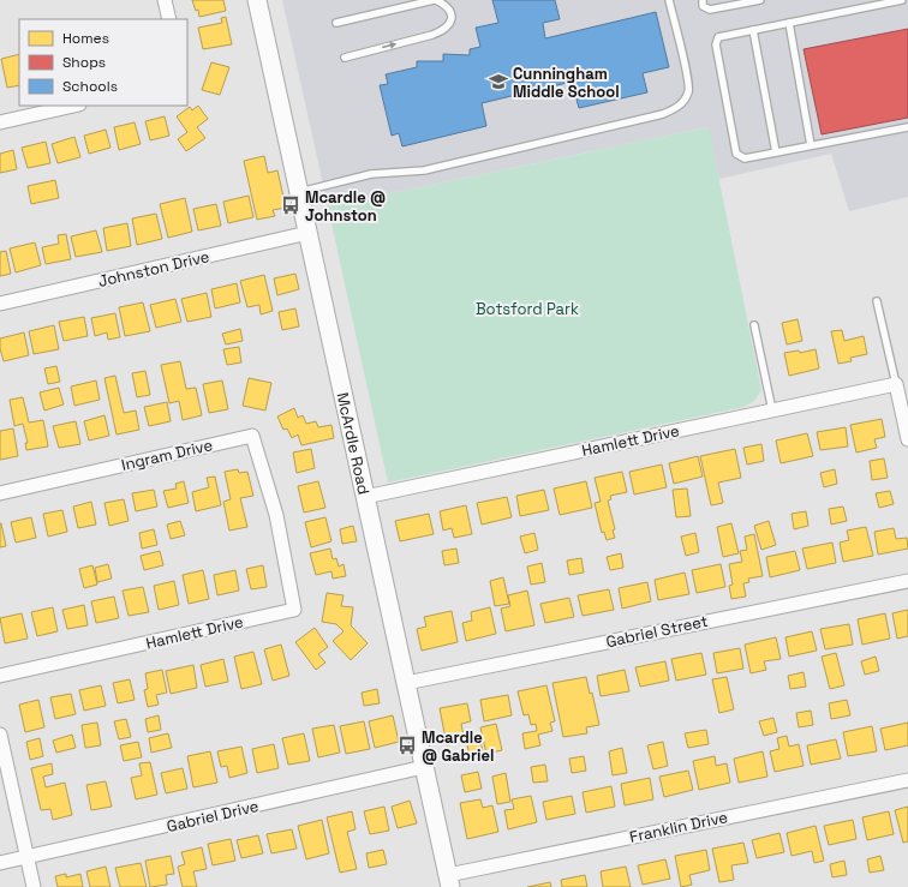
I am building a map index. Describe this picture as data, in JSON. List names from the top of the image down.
{
  "streets": {
    "main road": ["McArdle Road"],
    "street": [
      "Johnston Drive",
      "Hamlett Drive",
      "Ingram Drive",
      "Gabriel Street",
      "Gabriel Drive",
      "Franklin Drive"
    ]
  },
  "crossings": [
    ["Johnston Drive", "McArdle Road"],
    ["Hamlett Drive", "McArdle Road"],
    ["Hamlett Drive", "Ingram Drive"],
    ["McArdle Road", "Gabriel Street"],
    ["McArdle Road", "Gabriel Drive"],
    ["McArdle Road", "Franklin Drive"]
  ],
  "parks": ["Botsford Park"],
  "places": {
    "school or university": ["Cunningham Middle School"],
    "bus stop": ["Mcardle @ Johnston", "Mcardle @ Gabriel"]
  },
  "legend": ["Homes", "Shops", "Schools"]
}
